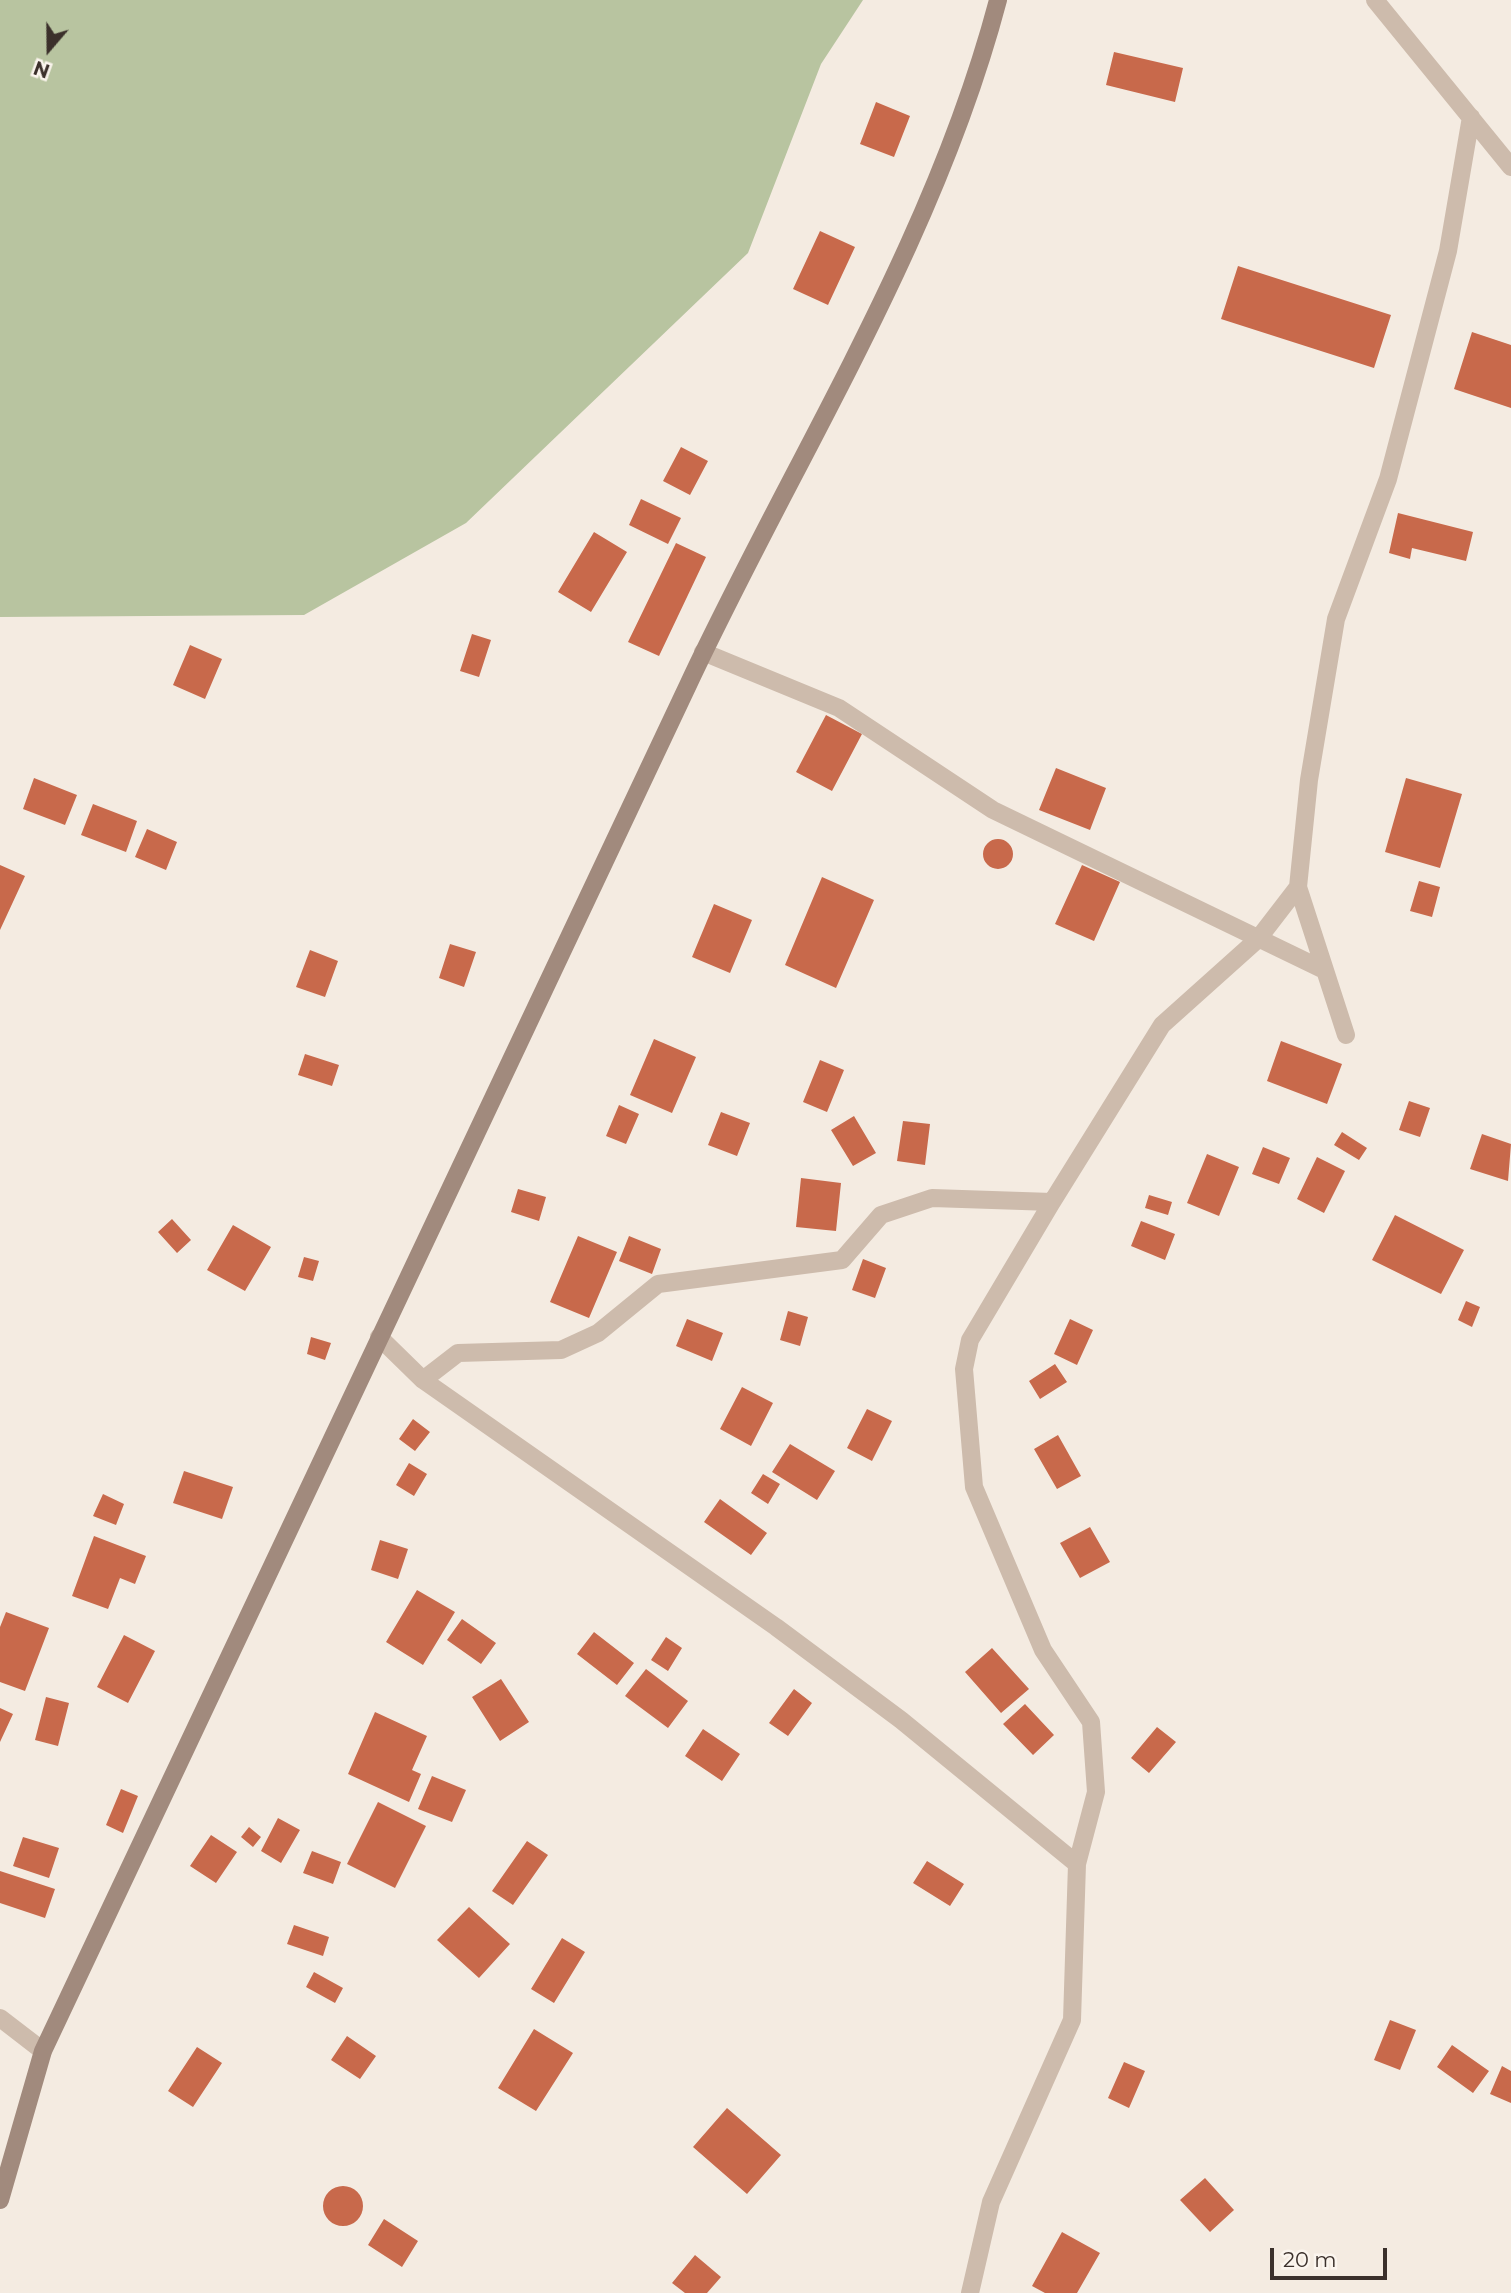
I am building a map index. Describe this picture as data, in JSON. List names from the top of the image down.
{
  "scale_bar": "20 m",
  "north": "bottom"
}
